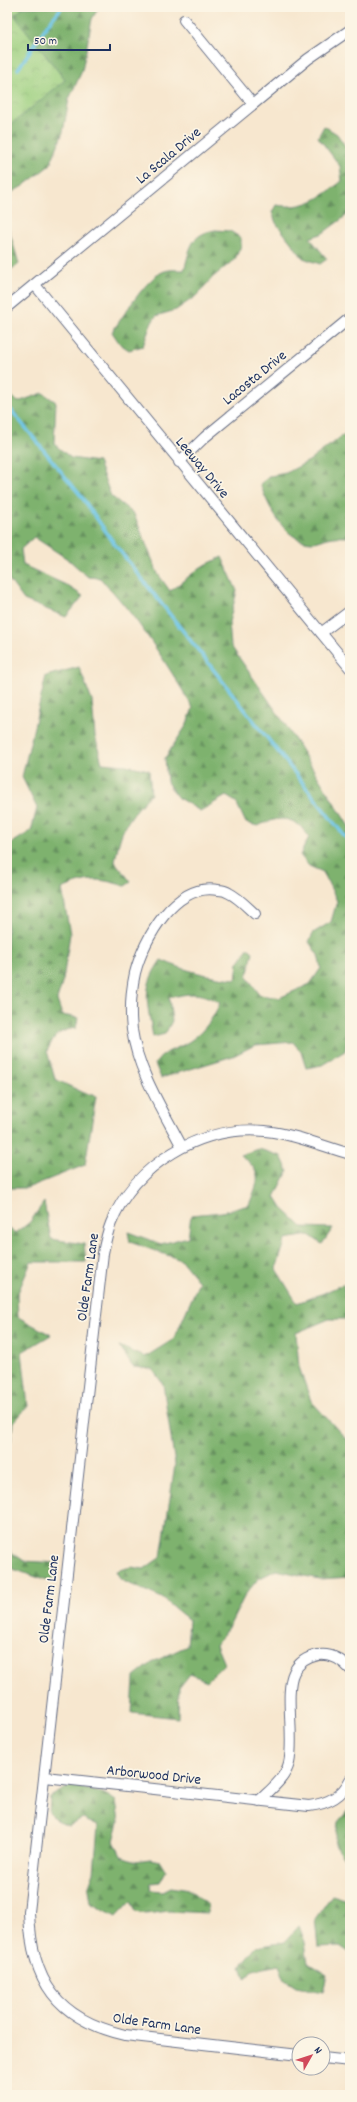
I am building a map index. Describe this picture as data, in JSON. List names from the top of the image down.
{
  "streets": {
    "street": [
      "La Scala Drive",
      "Lacosta Drive",
      "Leeway Drive",
      "Olde Farm Lane",
      "Arborwood Drive"
    ]
  },
  "crossings": [
    ["La Scala Drive", "Leeway Drive"],
    ["Lacosta Drive", "Leeway Drive"],
    ["Olde Farm Lane", "Arborwood Drive"]
  ],
  "scale_bar": "50 m",
  "north": "top right"
}
